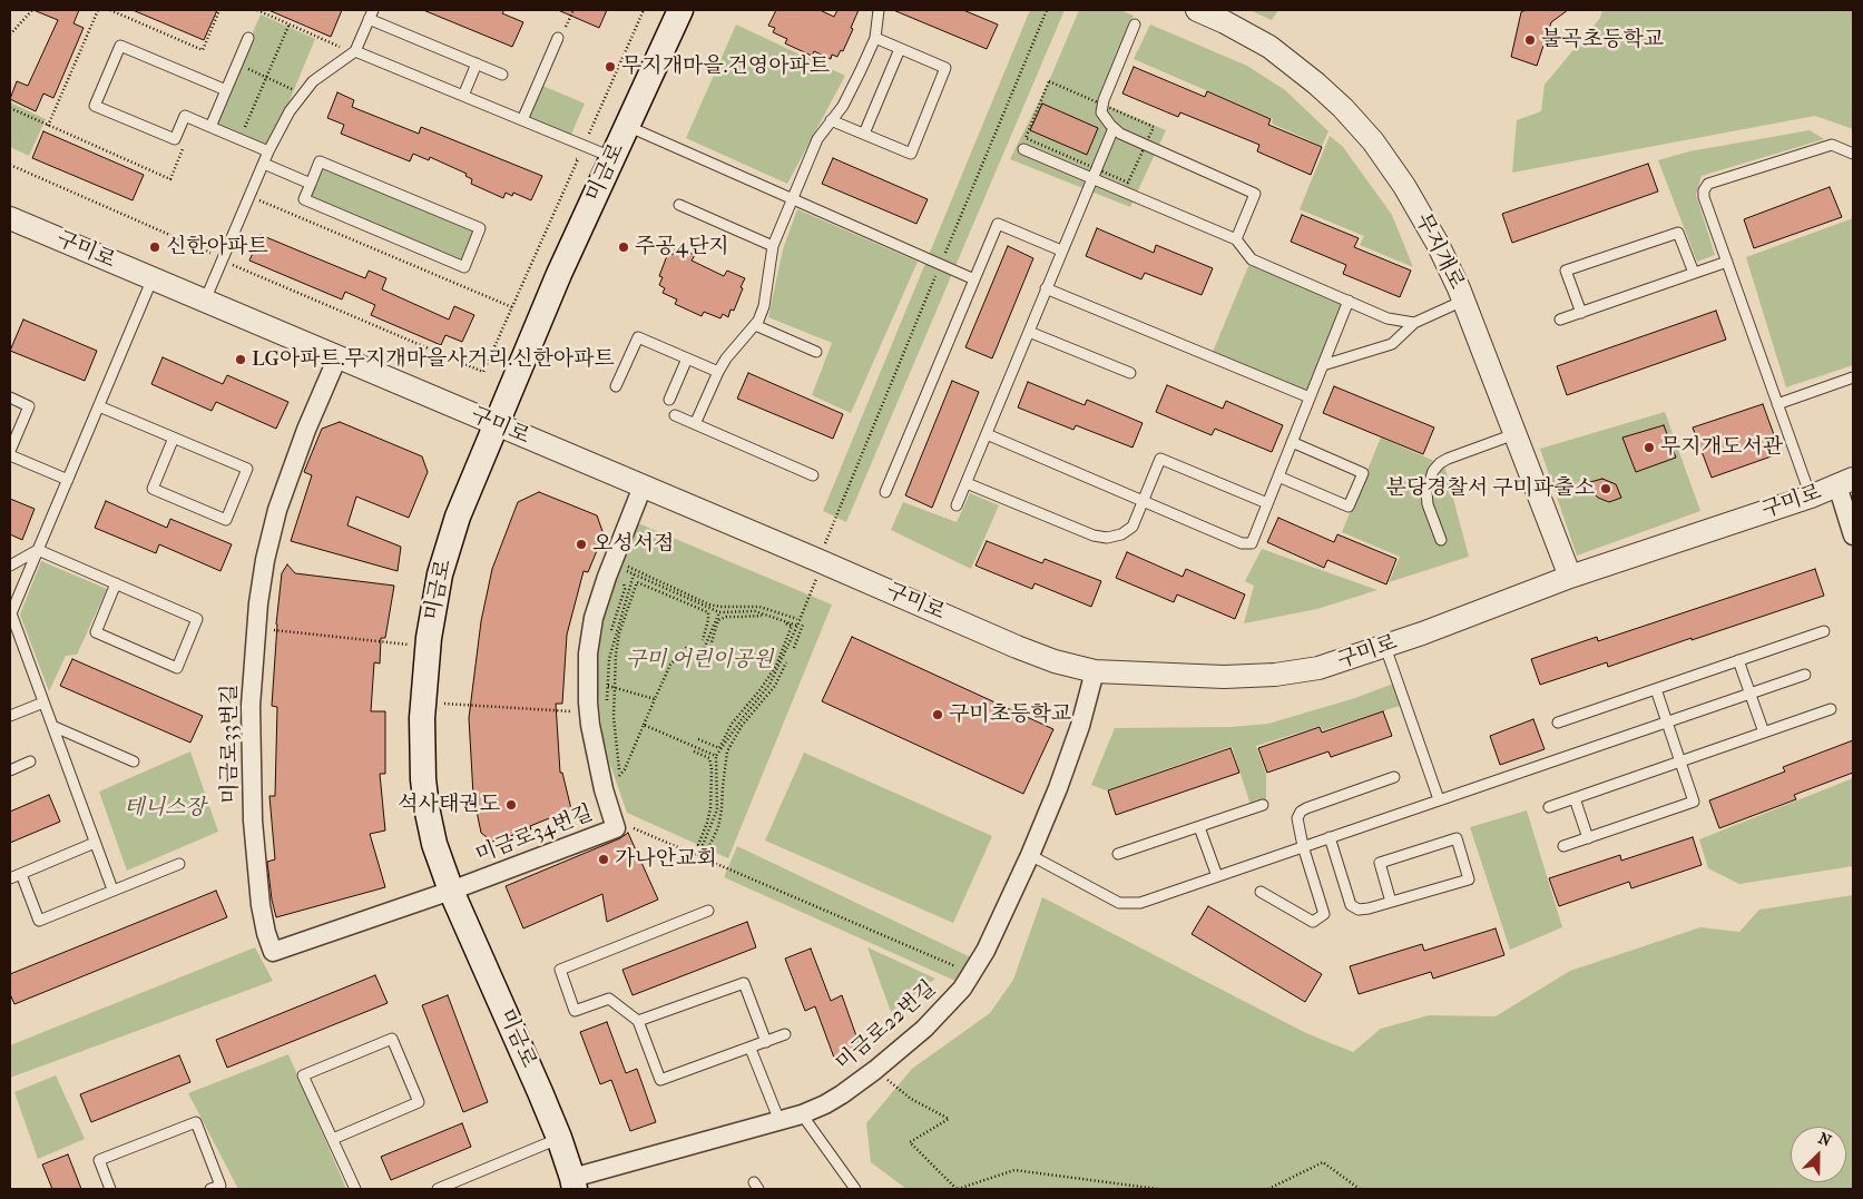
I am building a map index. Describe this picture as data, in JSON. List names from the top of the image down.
{
  "streets": {
    "main road": ["미금로"],
    "street": [
      "구미로",
      "무지개로",
      "미금로33번길",
      "미금로34번길",
      "미금로22번길"
    ]
  },
  "crossings": [
    ["미금로", "구미로"],
    ["미금로", "미금로33번길"],
    ["미금로", "미금로34번길"],
    ["미금로", "미금로22번길"],
    ["구미로", "무지개로"],
    ["구미로", "미금로33번길"],
    ["구미로", "미금로34번길"],
    ["구미로", "미금로22번길"],
    ["미금로33번길", "미금로34번길"]
  ],
  "parks": ["구미 어린이공원", "테니스장"],
  "places": [
    "불곡초등학교",
    "무지개마을.건영아파트",
    "신한아파트",
    "주공4단지",
    "LG아파트.무지개마을사거리.신한아파트",
    "무지개도서관",
    "분당경찰서 구미파출소",
    "오성서점",
    "구미초등학교",
    "석사태권도",
    "가나안교회"
  ],
  "north": "top right"
}
